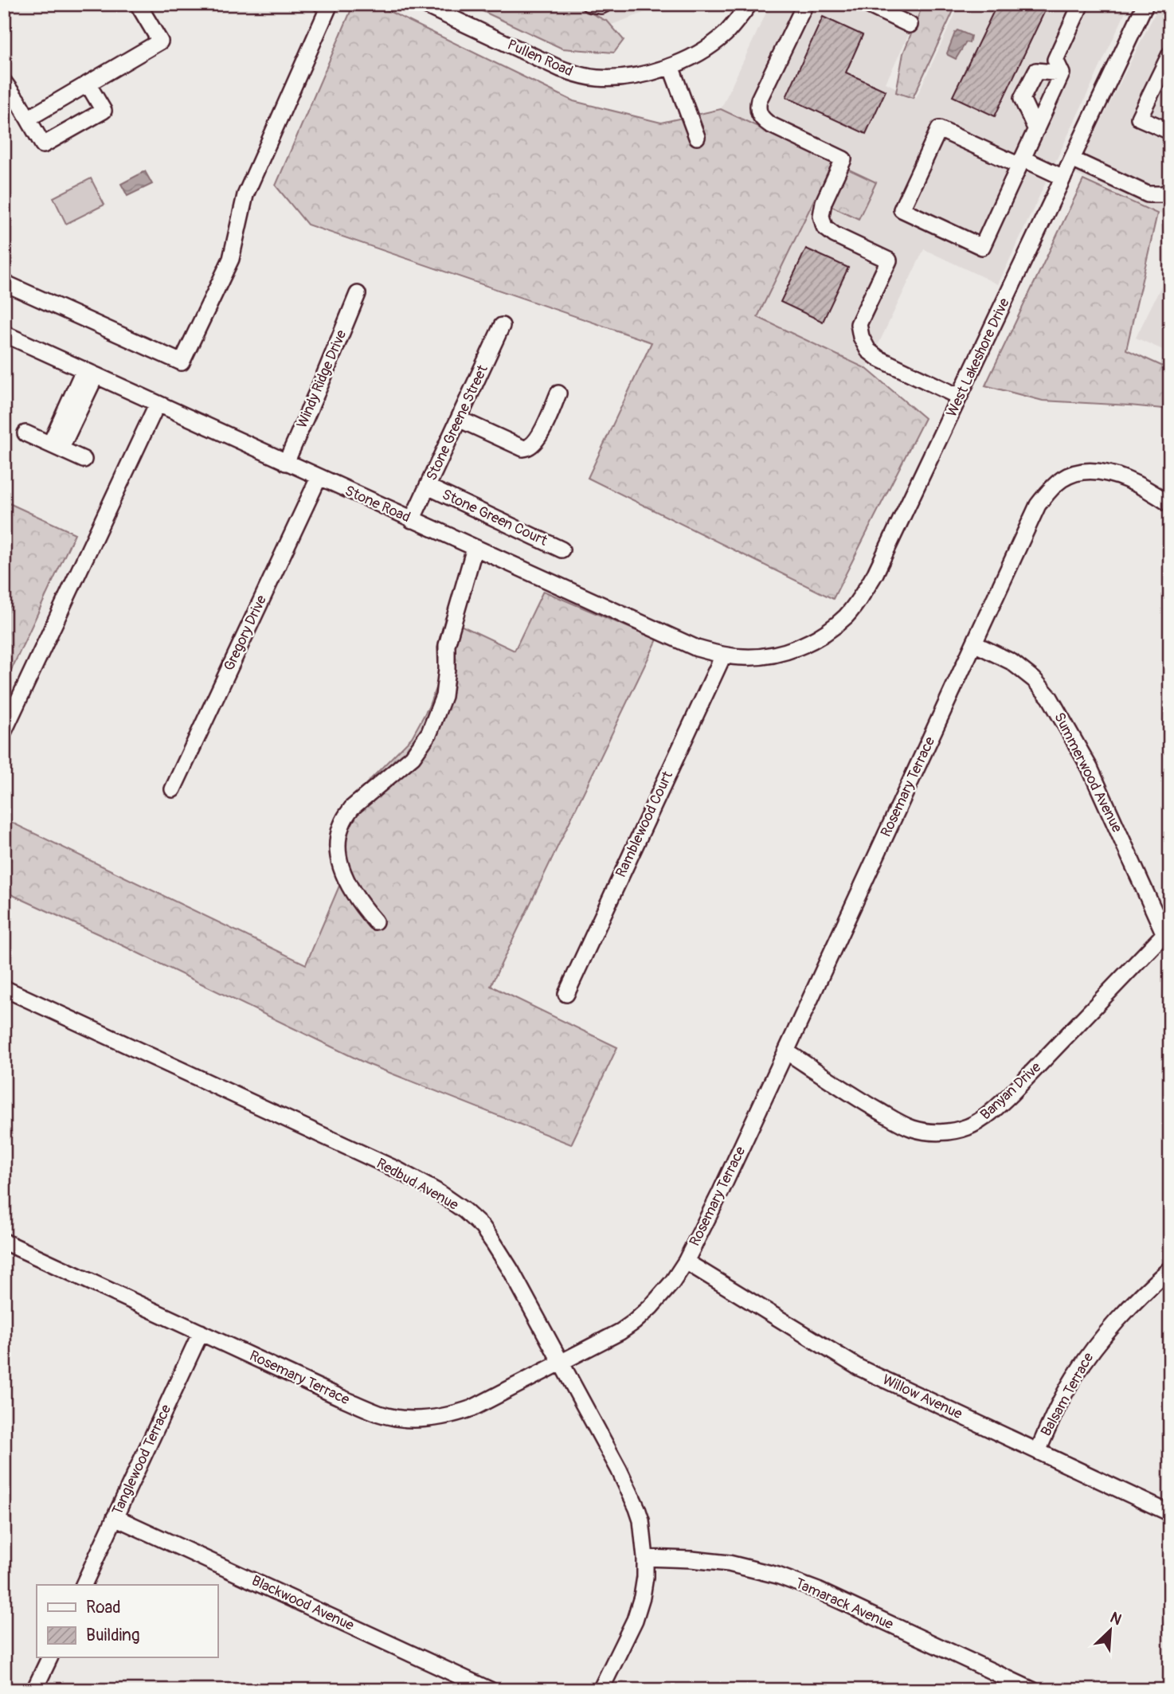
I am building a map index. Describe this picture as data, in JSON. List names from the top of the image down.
{
  "streets": {
    "street": [
      "Pullen Road",
      "West Lakeshore Drive",
      "Windy Ridge Drive",
      "Stone Greene Street",
      "Stone Road",
      "Stone Green Court",
      "Gregory Drive",
      "Summerwood Avenue",
      "Rosemary Terrace",
      "Ramblewood Court",
      "Banyan Drive",
      "Redbud Avenue",
      "Balsam Terrace",
      "Willow Avenue",
      "Tanglewood Terrace",
      "Blackwood Avenue",
      "Tamarack Avenue"
    ]
  },
  "crossings": [
    ["West Lakeshore Drive", "Stone Road"],
    ["Windy Ridge Drive", "Stone Road"],
    ["Stone Greene Street", "Stone Road"],
    ["Stone Greene Street", "Stone Green Court"],
    ["Stone Road", "Gregory Drive"],
    ["Stone Road", "Ramblewood Court"],
    ["Summerwood Avenue", "Rosemary Terrace"],
    ["Summerwood Avenue", "Banyan Drive"],
    ["Rosemary Terrace", "Banyan Drive"],
    ["Rosemary Terrace", "Redbud Avenue"],
    ["Rosemary Terrace", "Willow Avenue"],
    ["Rosemary Terrace", "Tanglewood Terrace"],
    ["Redbud Avenue", "Tamarack Avenue"],
    ["Balsam Terrace", "Willow Avenue"],
    ["Tanglewood Terrace", "Blackwood Avenue"]
  ],
  "legend": ["Road", "Building"],
  "north": "top right"
}
